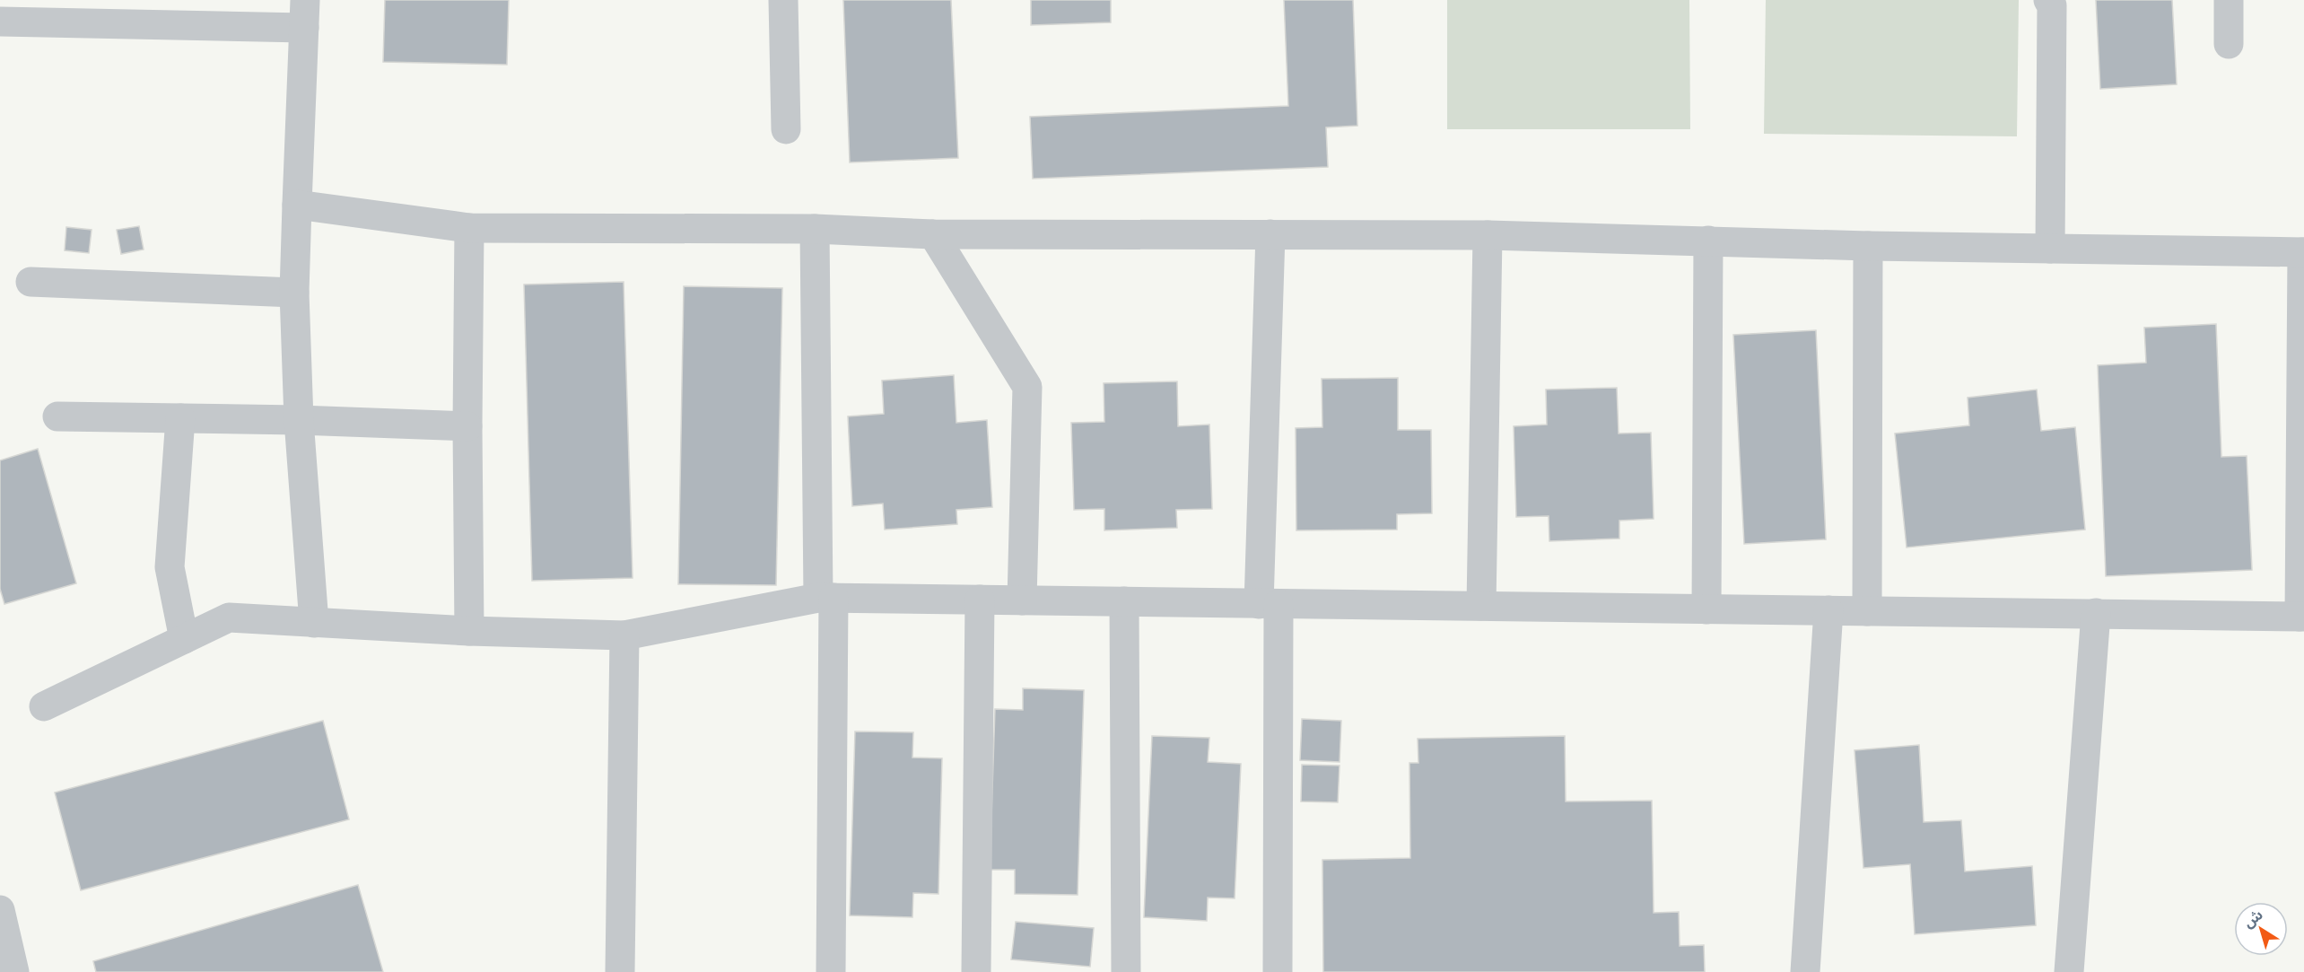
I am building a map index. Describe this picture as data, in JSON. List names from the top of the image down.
{
  "north": "top left"
}
